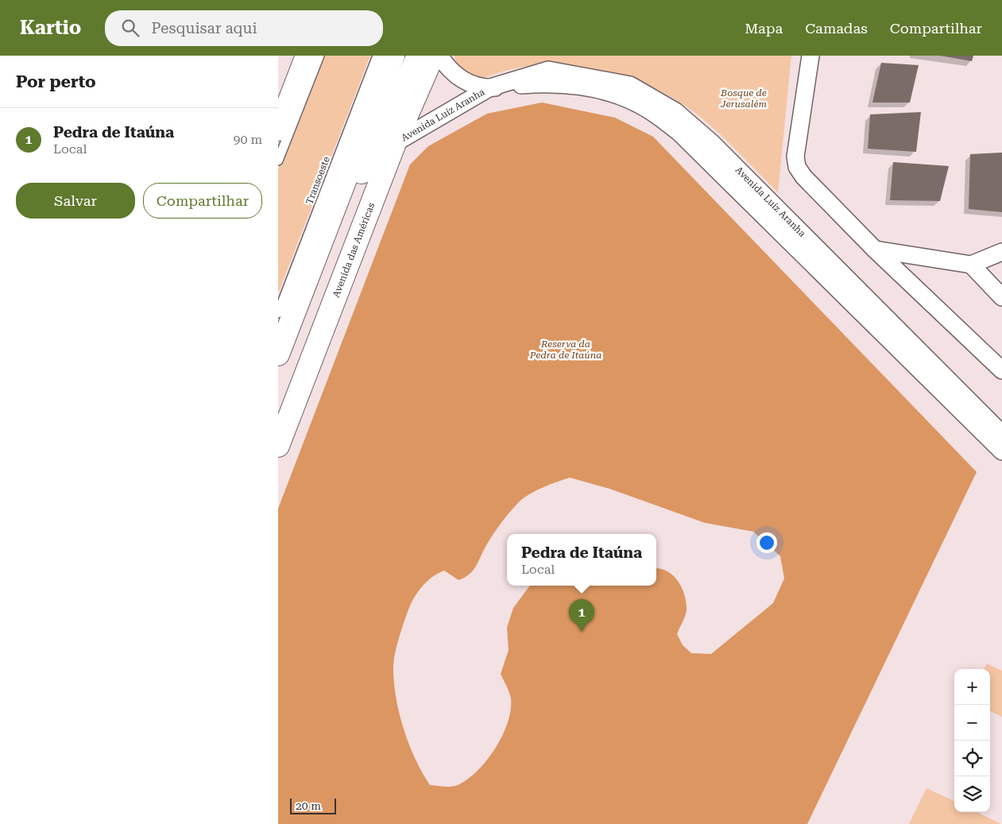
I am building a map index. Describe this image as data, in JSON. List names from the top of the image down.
{
  "streets": {
    "main road": ["Avenida das Américas"],
    "street": ["Avenida Luíz Aranha"],
    "lane": ["Transoeste"]
  },
  "crossings": [
    ["Avenida Luíz Aranha", "Avenida das Américas"]
  ],
  "parks": ["Bosque de Jerusalém", "Reserva da Pedra de Itaúna"],
  "scale_bar": "20 m",
  "page": {
    "header": "Kartio",
    "search": "Pesquisar aqui",
    "nav": ["Mapa", "Camadas", "Compartilhar"],
    "heading": "Por perto",
    "list": [
      {
        "mark": "1",
        "name": "Pedra de Itaúna",
        "note": "Local",
        "value": "90 m"
      }
    ],
    "buttons": ["Salvar", "Compartilhar"],
    "popup": ["Pedra de Itaúna", "Local"],
    "pins": "1",
    "map_buttons": ["+", "−"],
    "scale": "20 m"
  }
}
